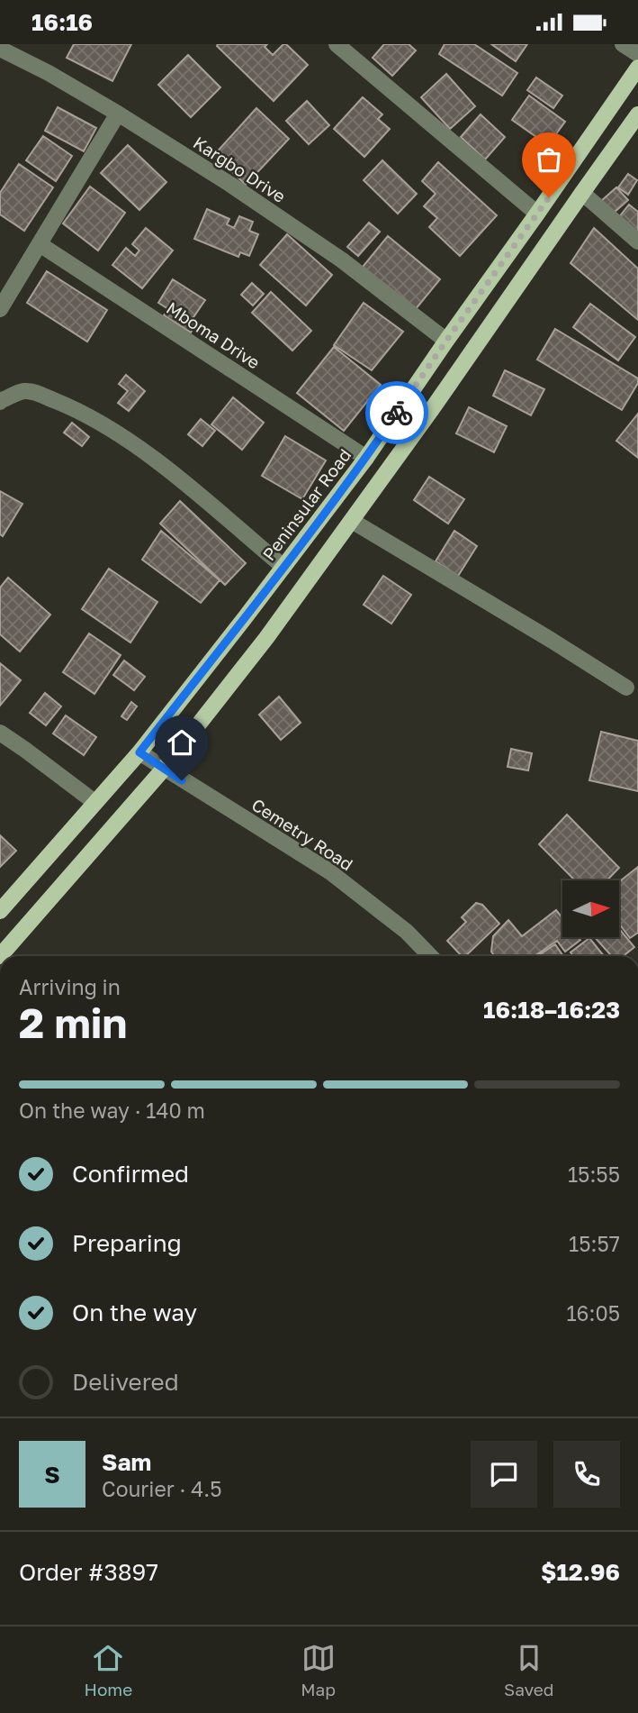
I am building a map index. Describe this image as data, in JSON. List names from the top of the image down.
{
  "streets": {
    "main road": ["Peninsular Road"],
    "street": ["Kargbo Drive", "Mboma Drive", "Cemetry Road"]
  },
  "crossings": [
    ["Kargbo Drive", "Peninsular Road"],
    ["Mboma Drive", "Peninsular Road"],
    ["Peninsular Road", "Cemetry Road"]
  ],
  "north": "right",
  "page": {
    "status": "16:16",
    "heading": ["2 min", "Arriving in", "16:18–16:23"],
    "panel": [
      "Sam",
      "Courier · 4.5",
      "Order #3897",
      "$12.96"
    ],
    "bar": "On the way · 140 m",
    "list": [
      ["Confirmed", "15:55"],
      ["Preparing", "15:57"],
      ["On the way", "16:05"],
      "Delivered"
    ],
    "round": "S",
    "tabs": ["Home", "Map", "Saved"]
  }
}
